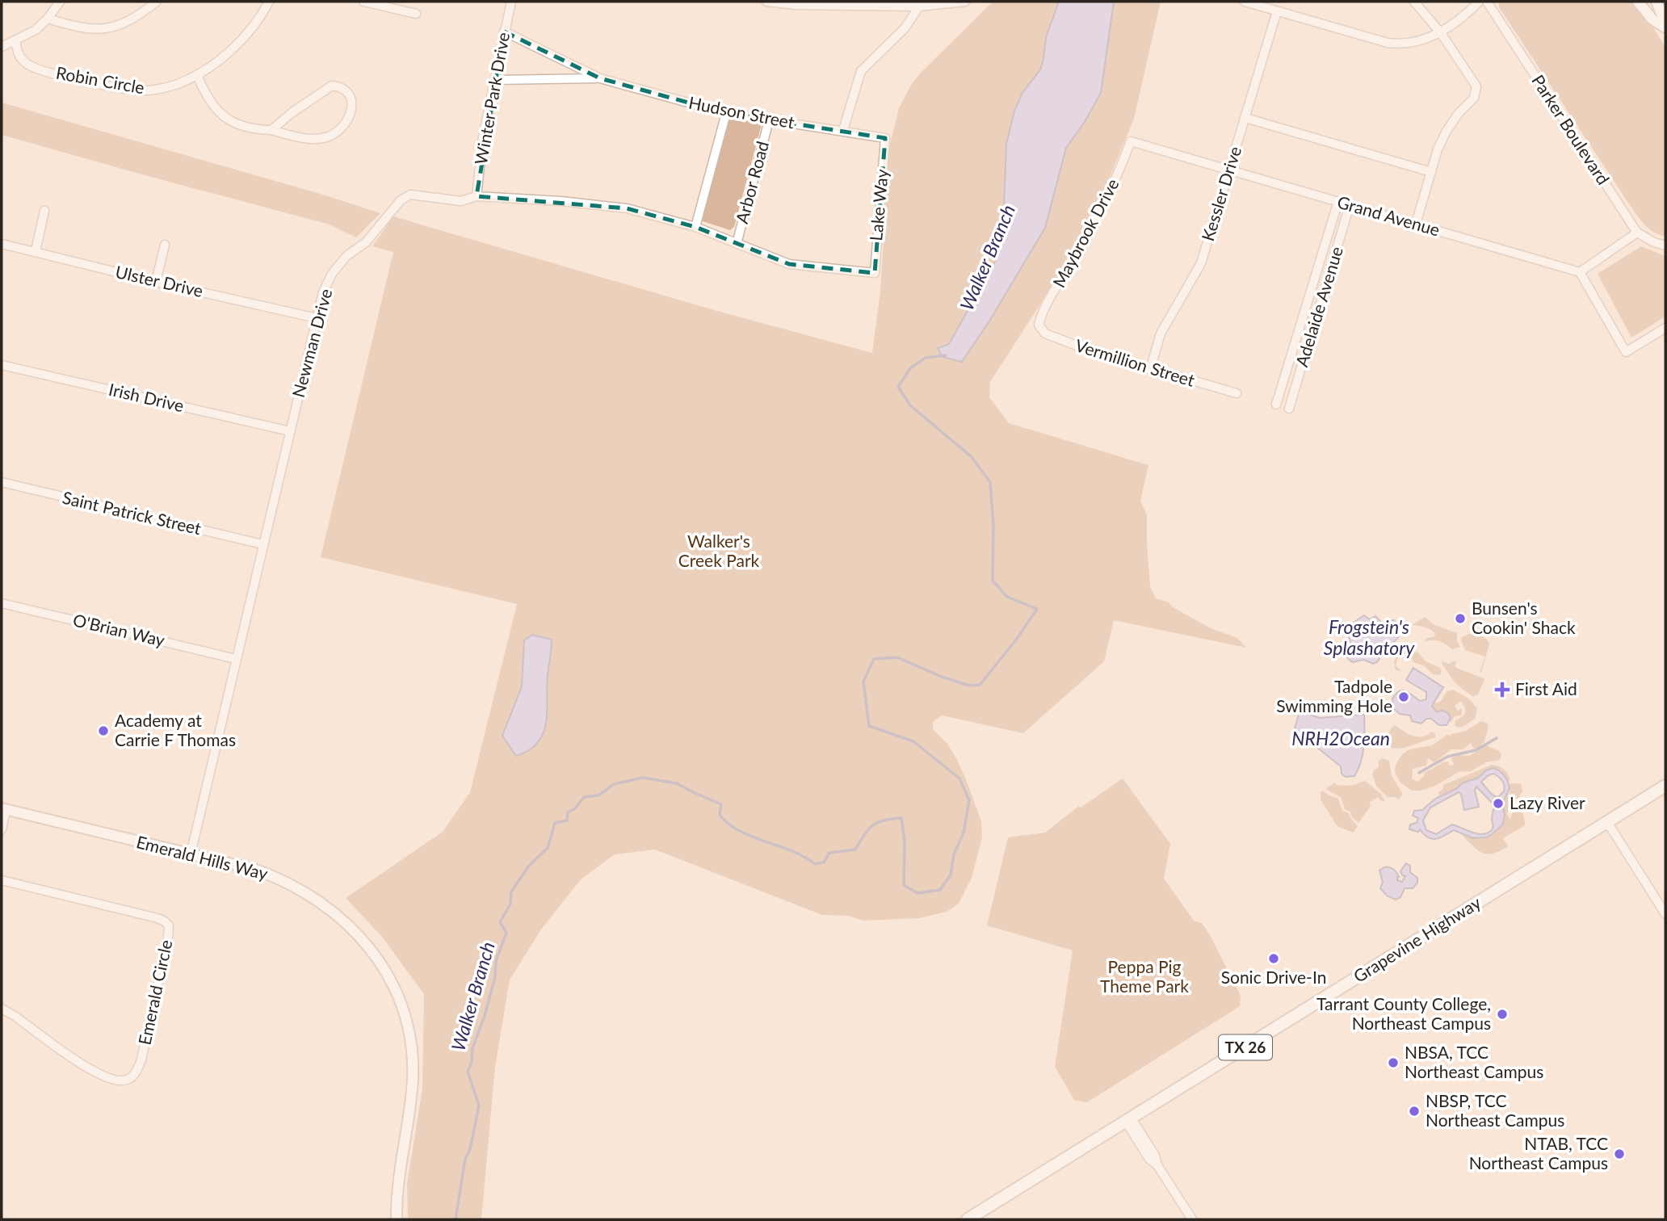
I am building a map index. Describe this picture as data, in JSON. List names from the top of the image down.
{
  "streets": {
    "main road": ["Grapevine Highway", "TX 26"],
    "street": [
      "Robin Circle",
      "Winter Park Drive",
      "Hudson Street",
      "Parker Boulevard",
      "Arbor Road",
      "Kessler Drive",
      "Lake Way",
      "Grand Avenue",
      "Maybrook Drive",
      "Ulster Drive",
      "Adelaide Avenue",
      "Newman Drive",
      "Vermillion Street",
      "Irish Drive",
      "Saint Patrick Street",
      "O'Brian Way",
      "Emerald Hills Way",
      "Emerald Circle"
    ]
  },
  "crossings": [
    ["Winter Park Drive", "Hudson Street"],
    ["Winter Park Drive", "Newman Drive"],
    ["Hudson Street", "Arbor Road"],
    ["Hudson Street", "Lake Way"],
    ["Arbor Road", "Newman Drive"],
    ["Kessler Drive", "Grand Avenue"],
    ["Kessler Drive", "Vermillion Street"],
    ["Lake Way", "Newman Drive"],
    ["Grand Avenue", "Maybrook Drive"],
    ["Grand Avenue", "Adelaide Avenue"],
    ["Maybrook Drive", "Vermillion Street"],
    ["Ulster Drive", "Newman Drive"],
    ["Newman Drive", "Irish Drive"],
    ["Newman Drive", "Saint Patrick Street"],
    ["Newman Drive", "O'Brian Way"],
    ["Newman Drive", "Emerald Hills Way"]
  ],
  "water": ["Walker Branch", "Frogstein's Splashatory", "NRH2Ocean"],
  "parks": ["Walker's Creek Park", "Peppa Pig Theme Park"],
  "places": {
    "other": [
      "Bunsen's Cookin' Shack",
      "Tadpole Swimming Hole",
      "Academy at Carrie F Thomas",
      "Lazy River",
      "Sonic Drive-In",
      "Tarrant County College, Northeast Campus",
      "NBSA, TCC Northeast Campus",
      "NBSP, TCC Northeast Campus",
      "NTAB, TCC Northeast Campus"
    ],
    "health": ["First Aid"]
  }
}
